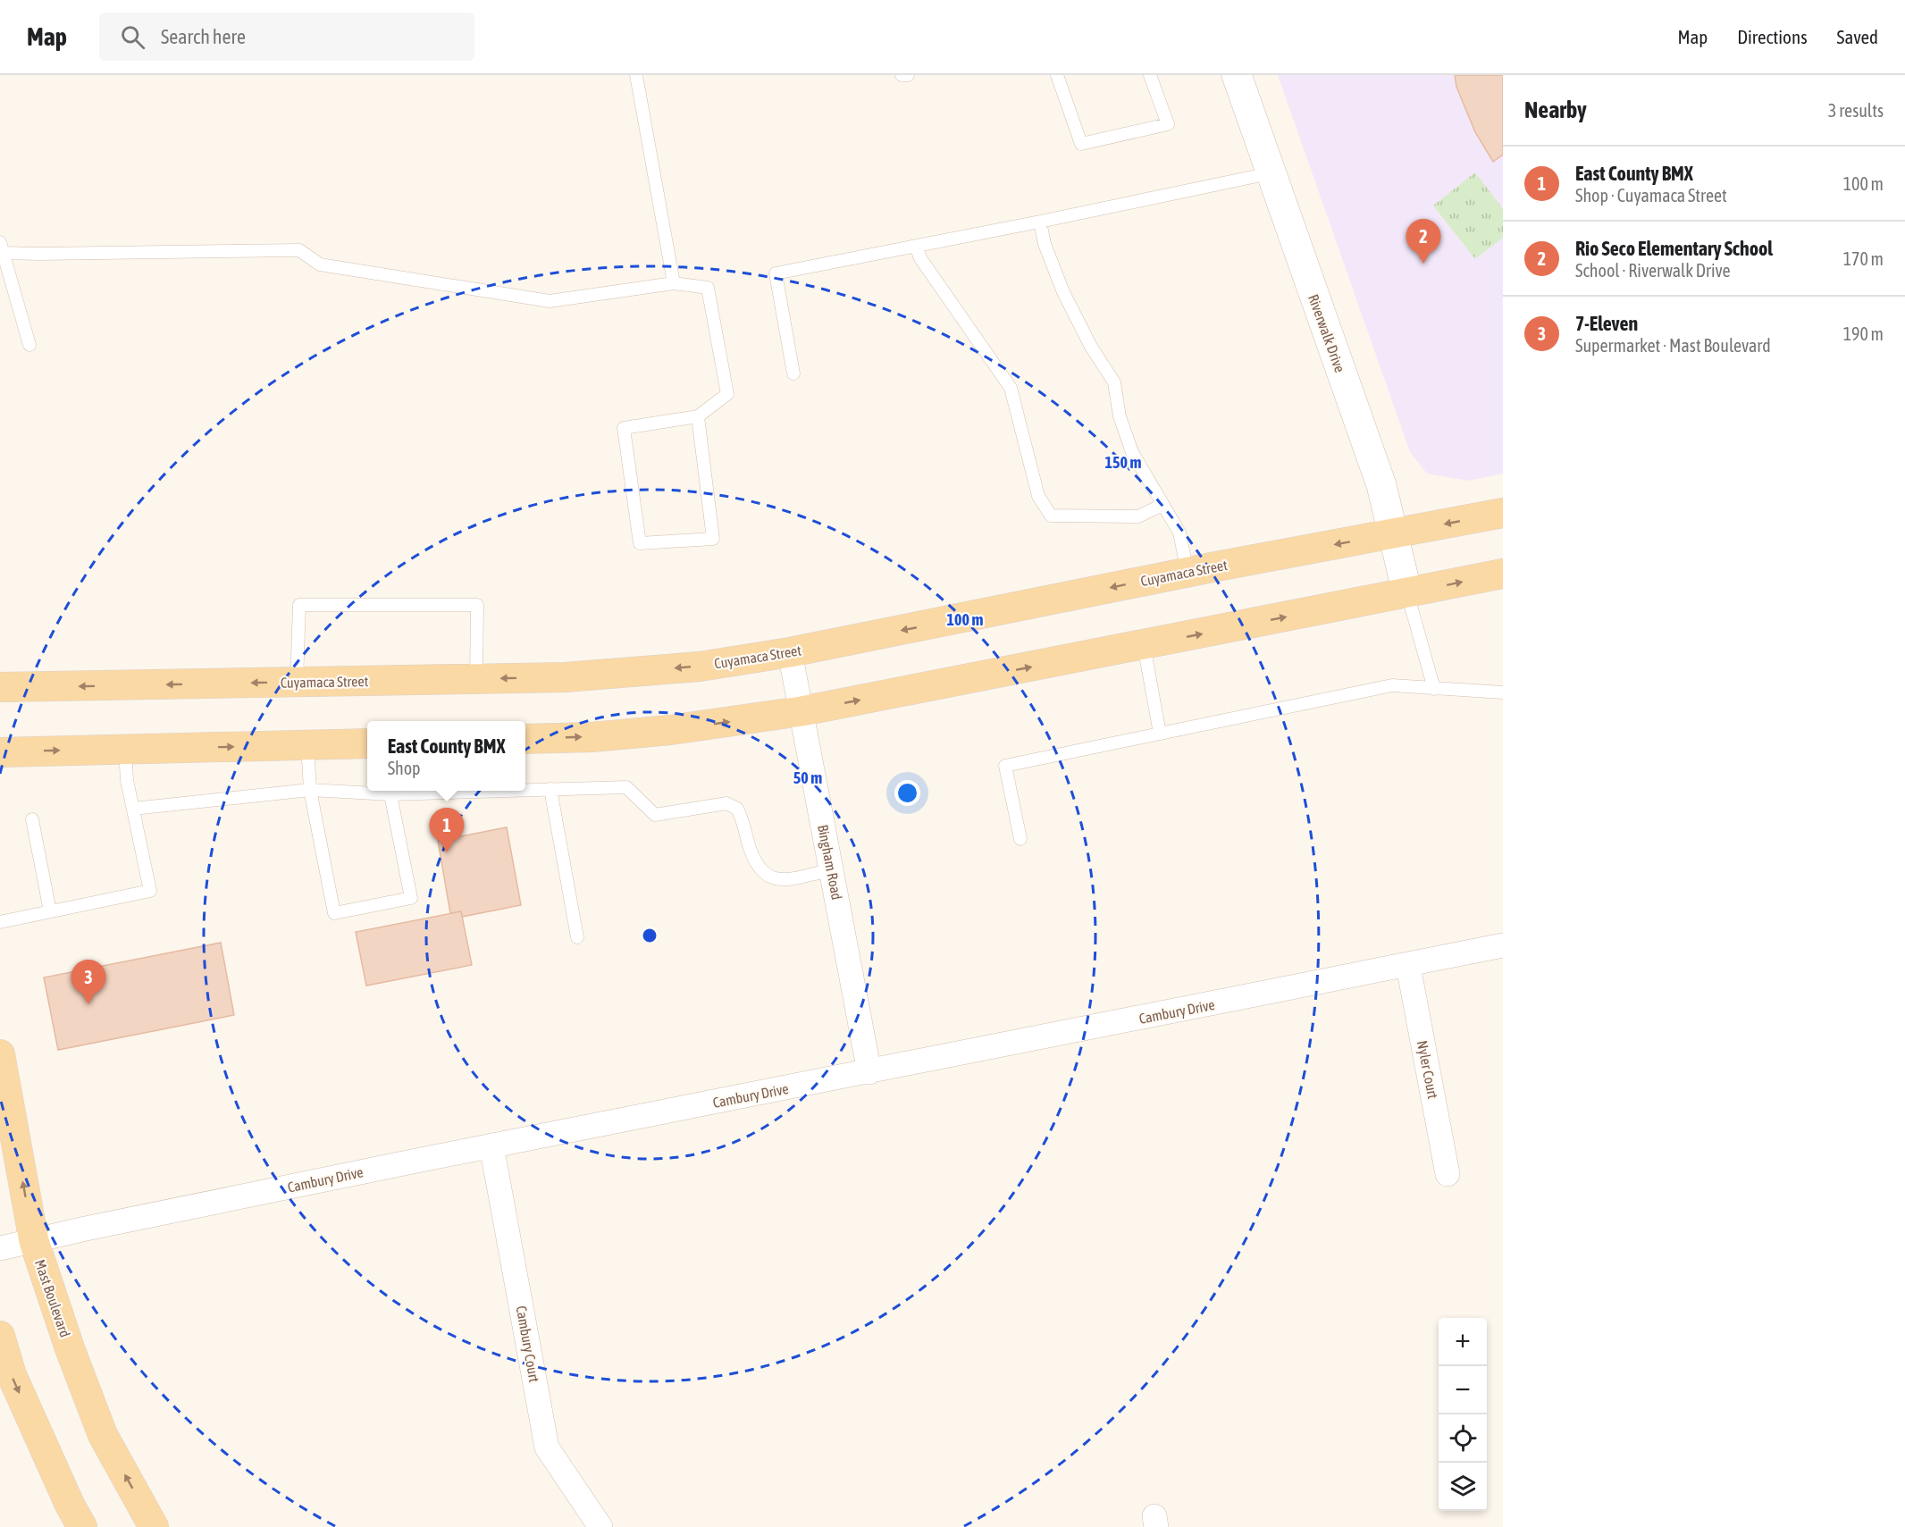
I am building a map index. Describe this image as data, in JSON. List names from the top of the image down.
{
  "streets": {
    "main road": ["Cuyamaca Street", "Mast Boulevard"],
    "street": [
      "Riverwalk Drive",
      "Bingham Road",
      "Cambury Drive",
      "Nyler Court",
      "Cambury Court"
    ]
  },
  "crossings": [
    ["Riverwalk Drive", "Cuyamaca Street"],
    ["Cuyamaca Street", "Bingham Road"],
    ["Bingham Road", "Cambury Drive"],
    ["Cambury Drive", "Nyler Court"],
    ["Cambury Drive", "Mast Boulevard"],
    ["Cambury Drive", "Cambury Court"]
  ],
  "page": {
    "header": "Map",
    "search": "Search here",
    "nav": ["Map", "Directions", "Saved"],
    "heading": ["Nearby", "3 results"],
    "list": [
      {
        "mark": "1",
        "name": "East County BMX",
        "note": "Shop · Cuyamaca Street",
        "value": "100 m"
      },
      {
        "mark": "2",
        "name": "Rio Seco Elementary School",
        "note": "School · Riverwalk Drive",
        "value": "170 m"
      },
      {
        "mark": "3",
        "name": "7-Eleven",
        "note": "Supermarket · Mast Boulevard",
        "value": "190 m"
      }
    ],
    "pins": ["2", "1", "3"],
    "popup": ["East County BMX", "Shop"],
    "map_buttons": ["+", "−"]
  },
  "rings": ["150 m", "100 m", "50 m"]
}
